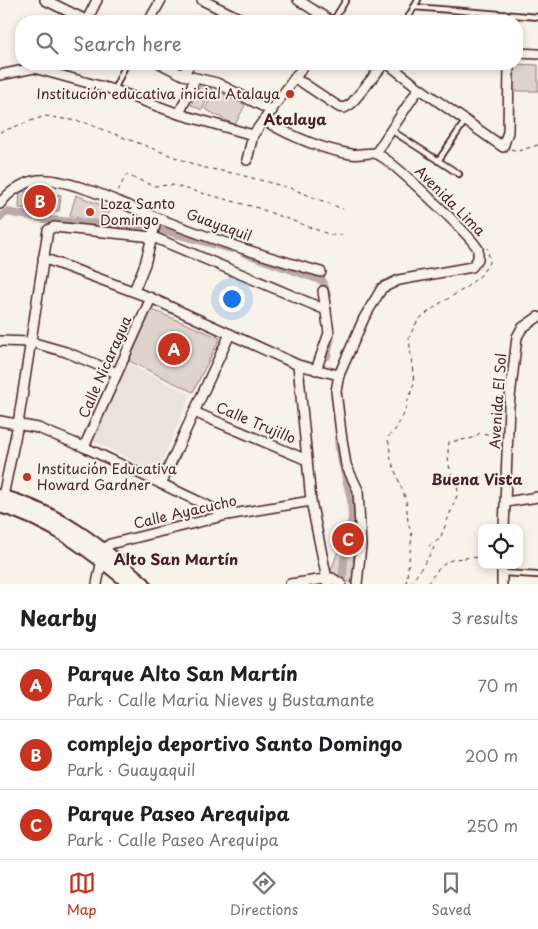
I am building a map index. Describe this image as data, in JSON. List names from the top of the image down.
{
  "streets": {
    "street": [
      "Avenida Lima",
      "Guayaquil",
      "Calle Nicaragua",
      "Avenida El Sol",
      "Calle Trujillo",
      "Calle Ayacucho"
    ]
  },
  "districts": ["Atalaya", "Buena Vista", "Alto San Martín"],
  "places": ["Institución educativa inicial Atalaya", "Loza Santo Domingo", "Institución Educativa Howard Gardner"],
  "page": {
    "search": "Search here",
    "pins": ["B", "A", "C"],
    "heading": ["Nearby", "3 results"],
    "list": [
      {
        "mark": "A",
        "name": "Parque Alto San Martín",
        "note": "Park · Calle Maria Nieves y Bustamante",
        "value": "70 m"
      },
      {
        "mark": "B",
        "name": "complejo deportivo Santo Domingo",
        "note": "Park · Guayaquil",
        "value": "200 m"
      },
      {
        "mark": "C",
        "name": "Parque Paseo Arequipa",
        "note": "Park · Calle Paseo Arequipa",
        "value": "250 m"
      }
    ],
    "nav": ["Map", "Directions", "Saved"]
  }
}
